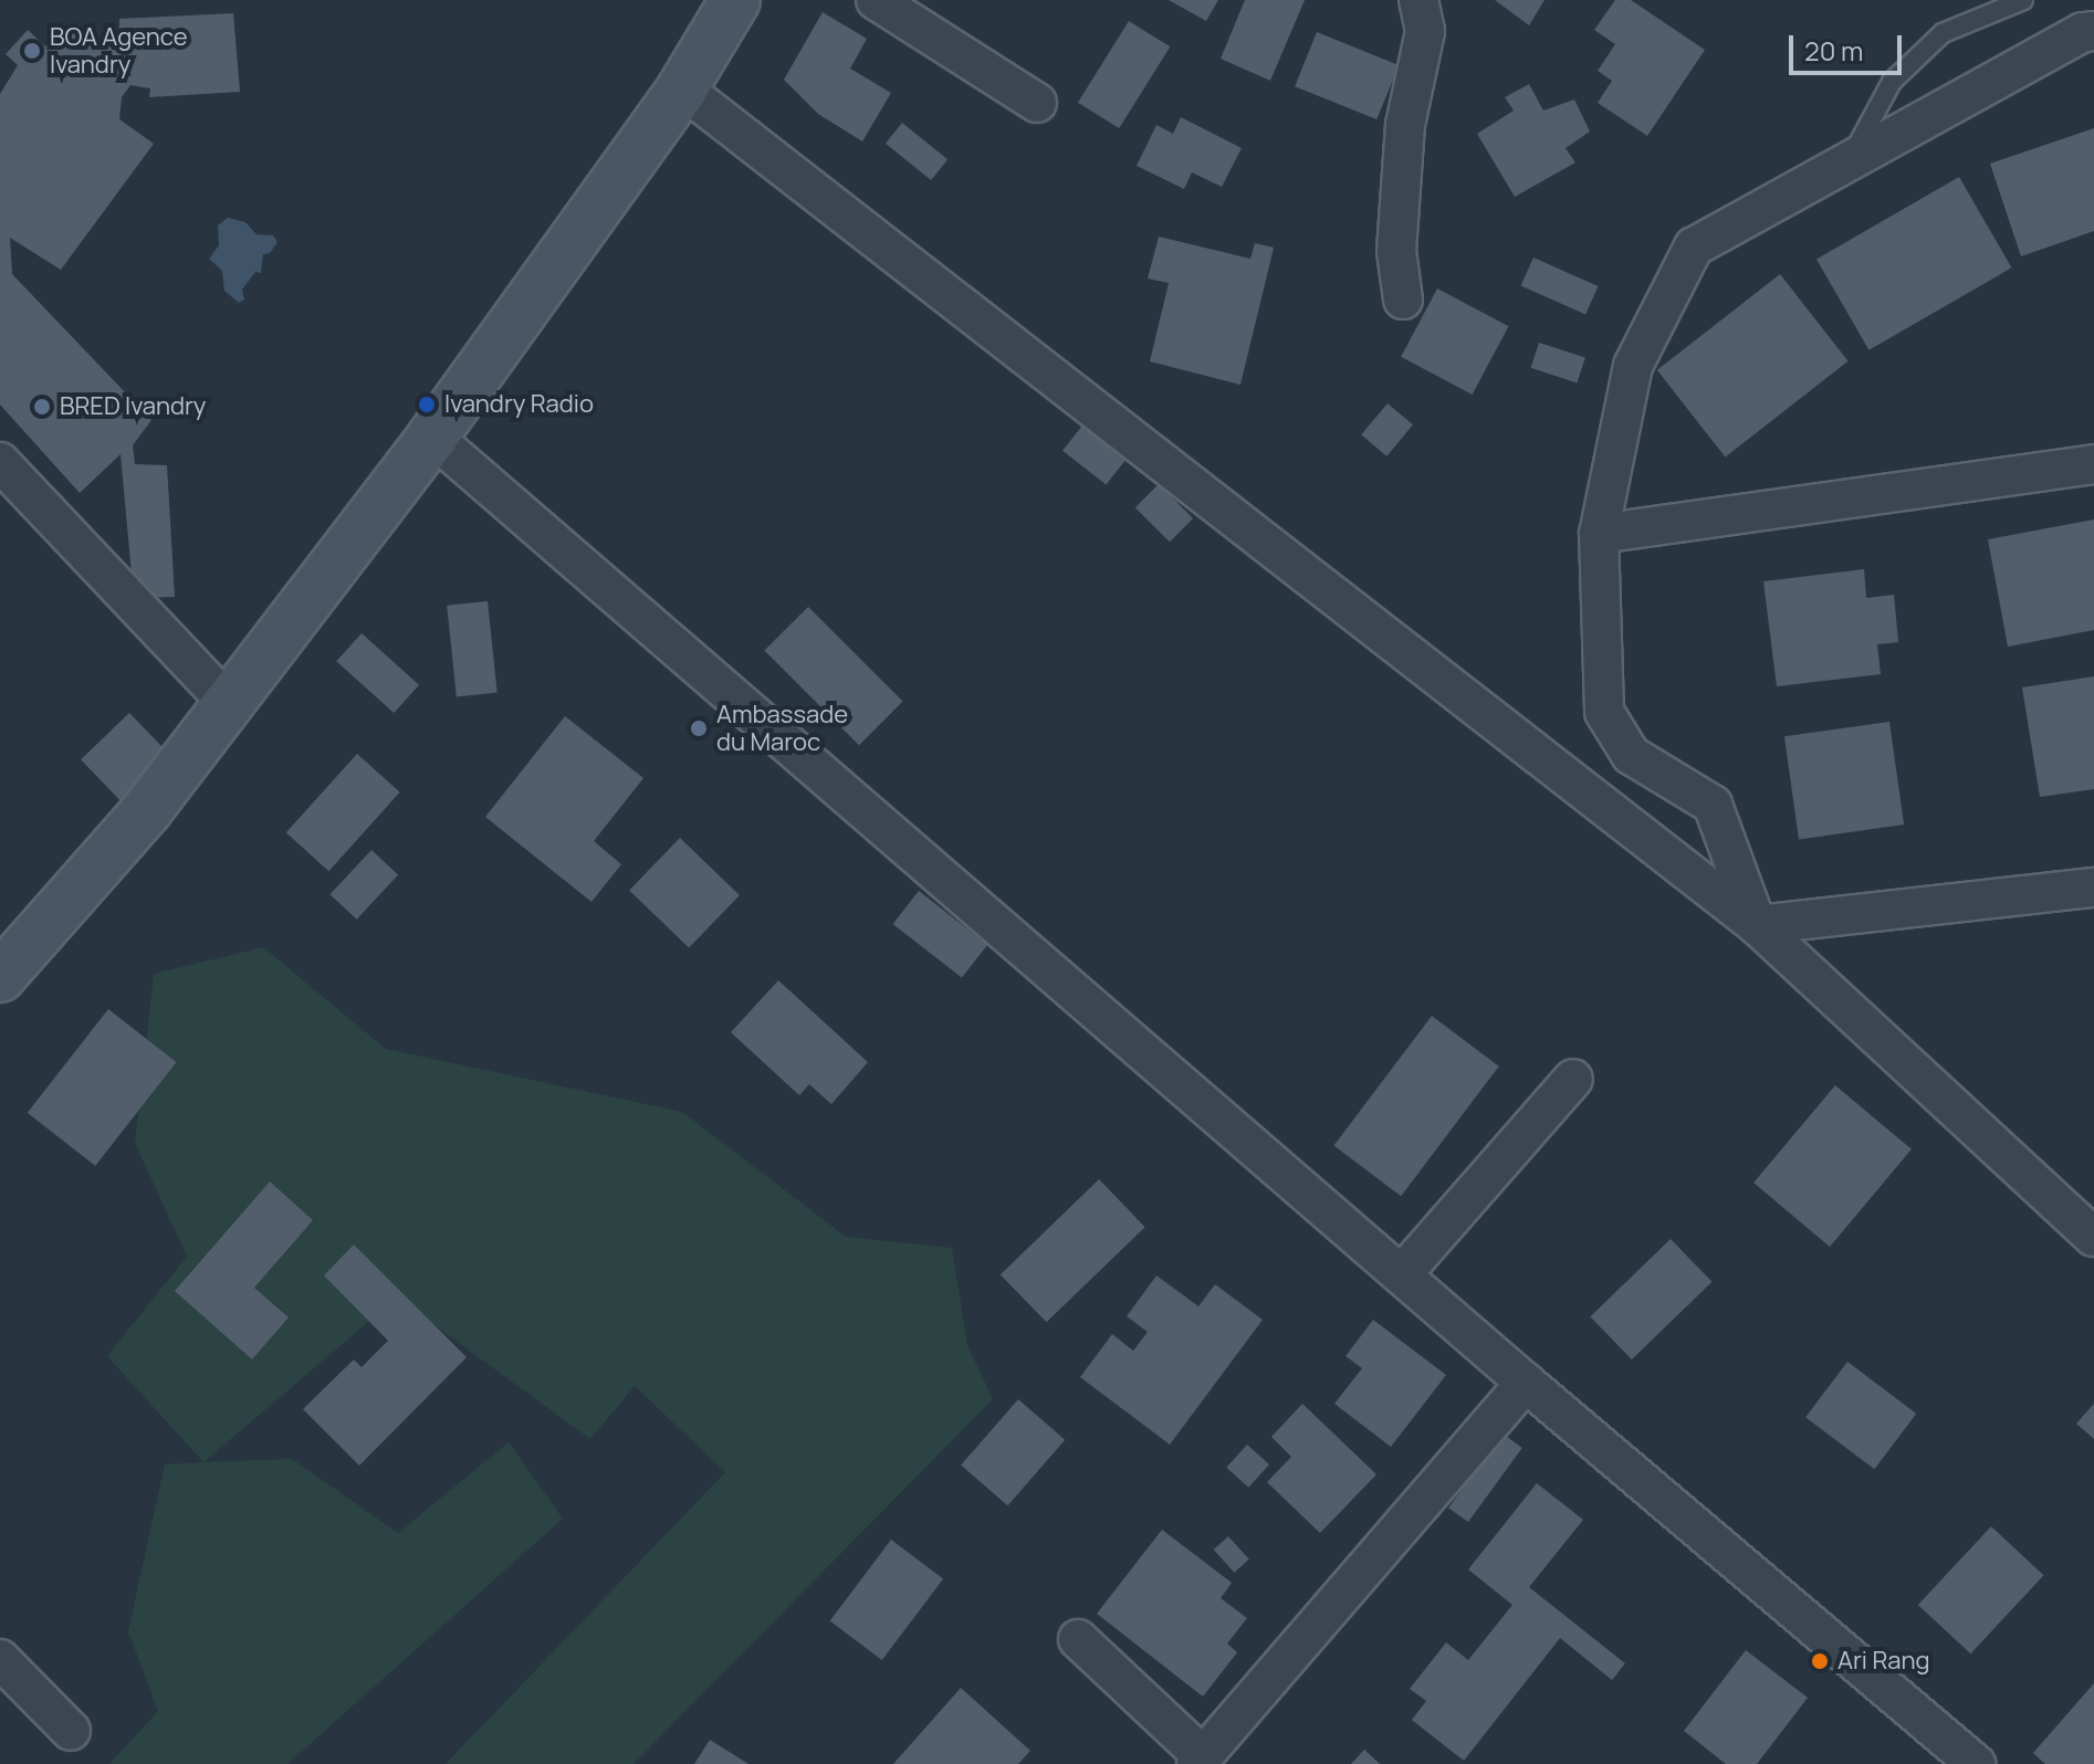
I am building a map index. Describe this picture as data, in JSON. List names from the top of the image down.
{
  "places": [
    "BOA Agence Ivandry",
    "Ivandry Radio",
    "BRED Ivandry",
    "Ambassade du Maroc",
    "Ari Rang"
  ],
  "scale_bar": "20 m"
}
